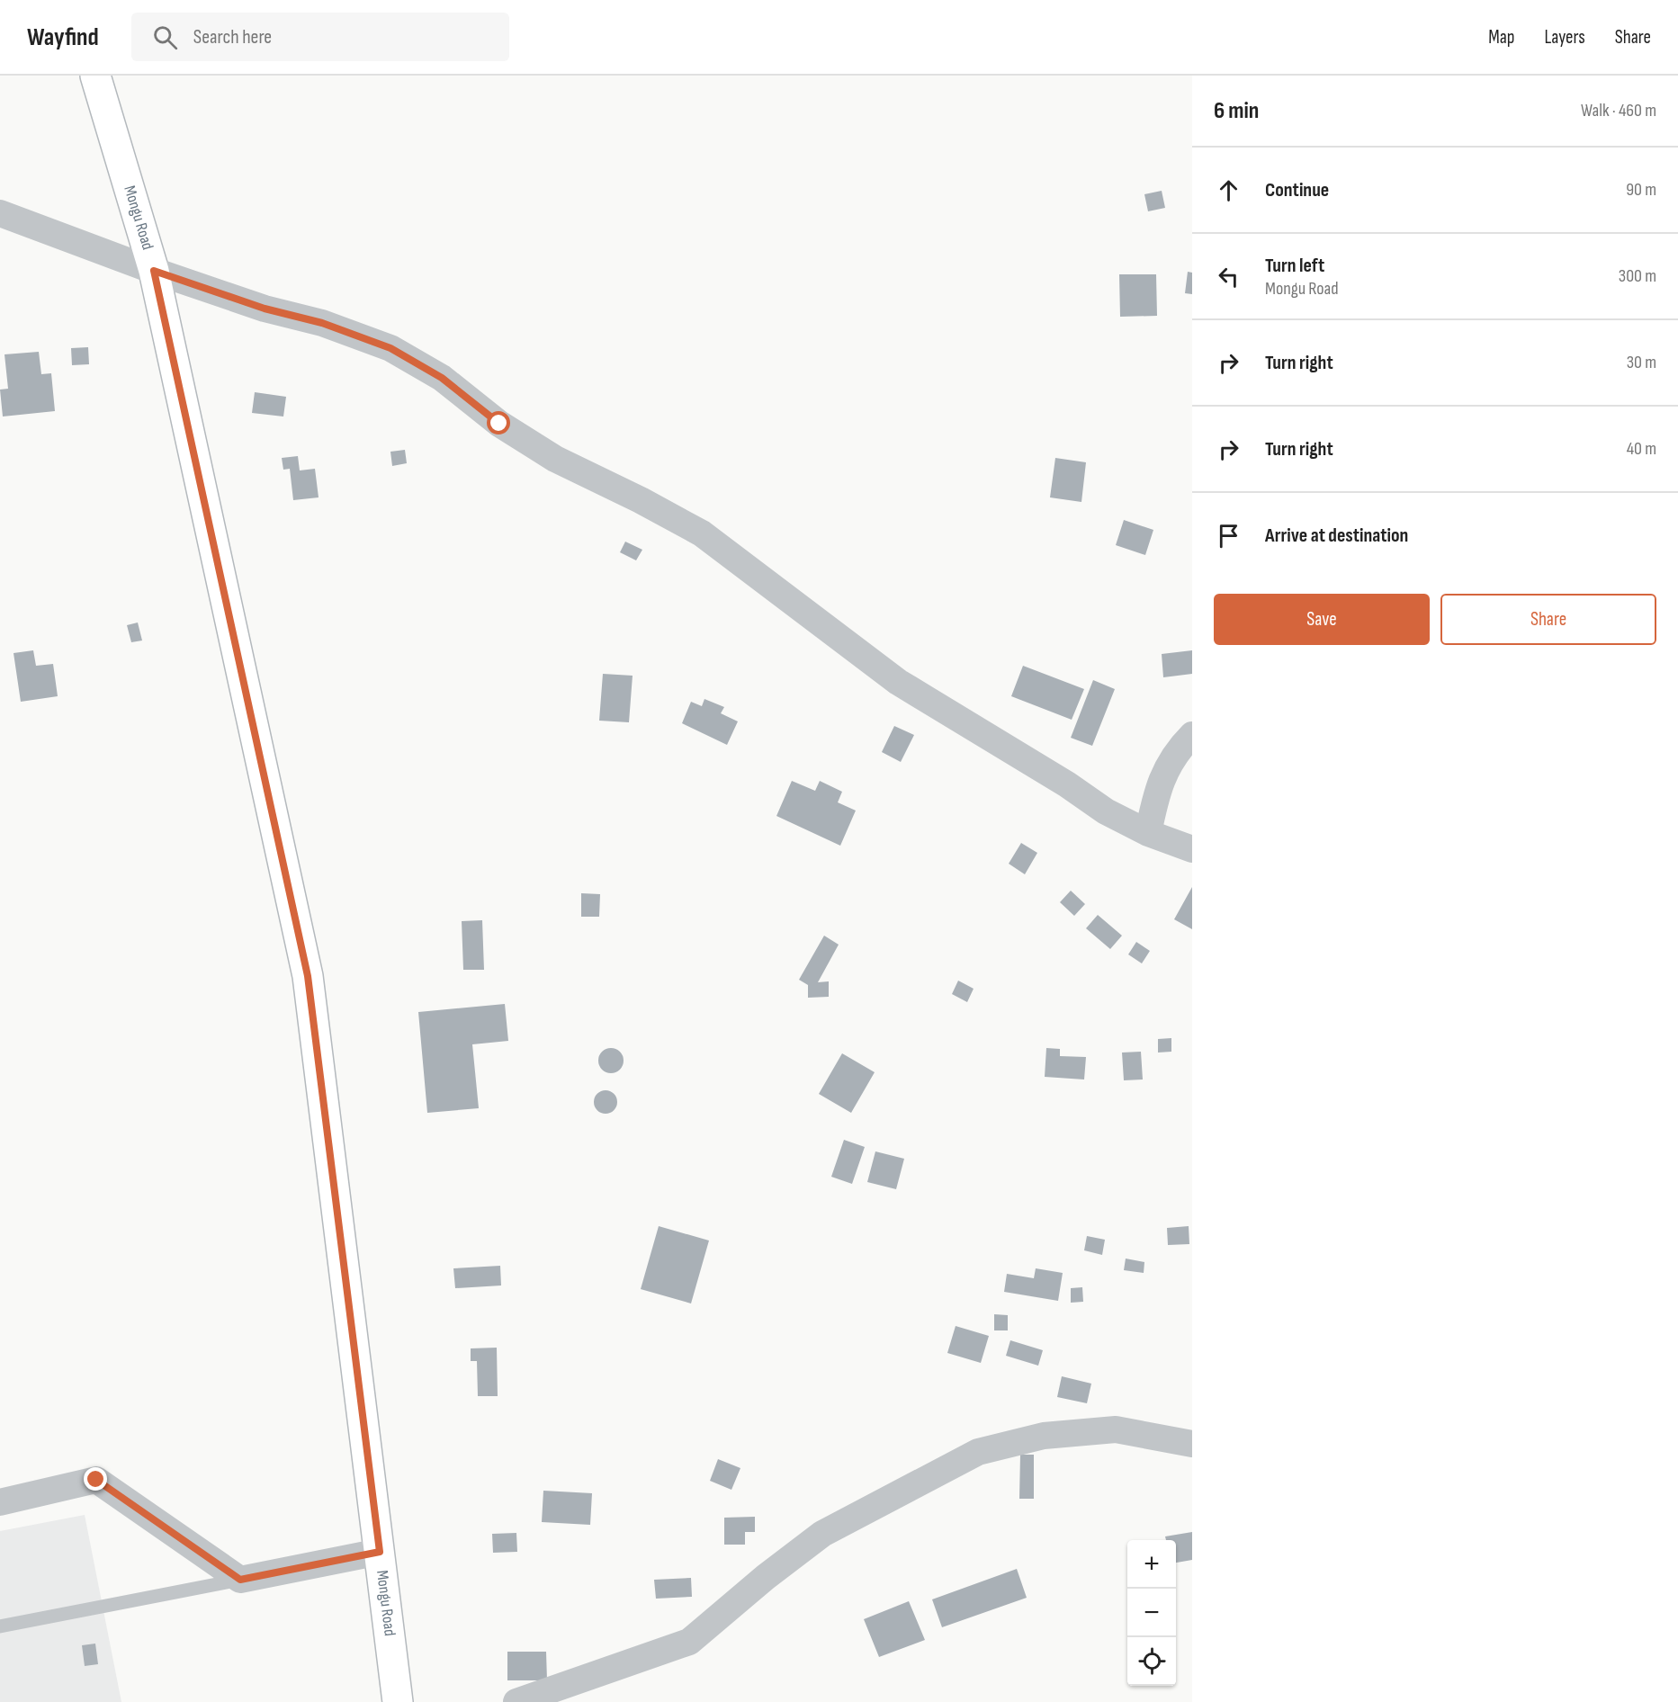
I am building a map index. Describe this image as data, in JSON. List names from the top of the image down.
{
  "streets": {
    "main road": ["Mongu Road"]
  },
  "page": {
    "header": "Wayfind",
    "search": "Search here",
    "nav": ["Map", "Layers", "Share"],
    "heading": ["6 min", "Walk · 460 m"],
    "list": [
      ["Continue", "90 m"],
      ["Turn left", "Mongu Road", "300 m"],
      ["Turn right", "30 m"],
      ["Turn right", "40 m"],
      "Arrive at destination"
    ],
    "buttons": ["Save", "Share"],
    "map_buttons": ["+", "−"]
  }
}
